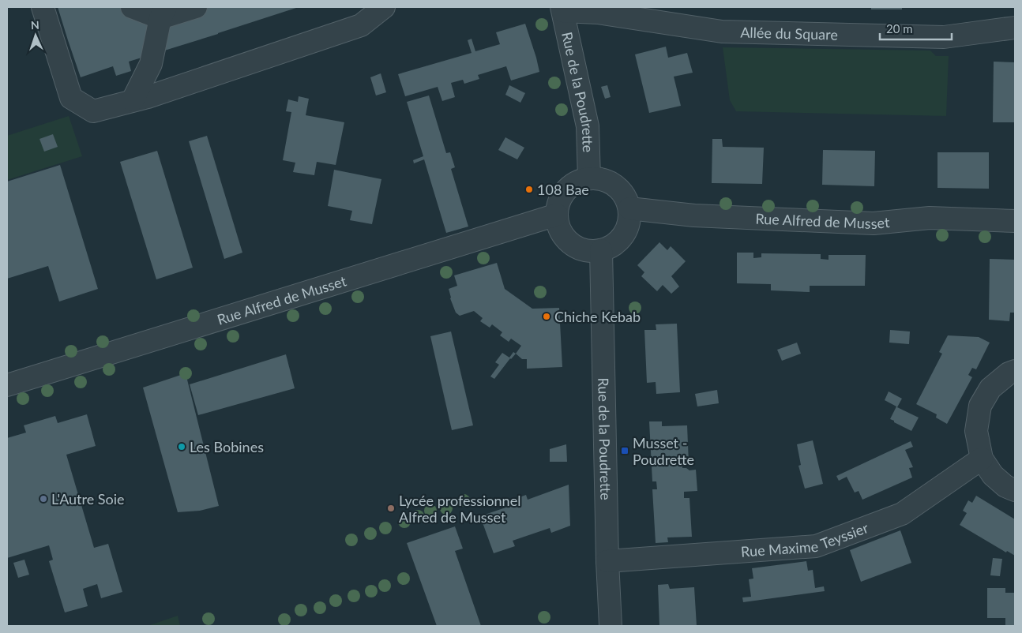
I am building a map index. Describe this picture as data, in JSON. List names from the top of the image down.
{
  "streets": {
    "street": [
      "Allée du Square",
      "Rue de la Poudrette",
      "Rue Alfred de Musset",
      "Rue Maxime Teyssier"
    ]
  },
  "crossings": [
    ["Allée du Square", "Rue de la Poudrette"],
    ["Rue de la Poudrette", "Rue Alfred de Musset"],
    ["Rue de la Poudrette", "Rue Maxime Teyssier"]
  ],
  "places": {
    "other": [
      "108 Bae",
      "Chiche Kebab",
      "Les Bobines",
      "L'Autre Soie",
      "Lycée professionnel Alfred de Musset"
    ],
    "transit": ["Musset - Poudrette"]
  },
  "scale_bar": "20 m",
  "north": "top"
}
